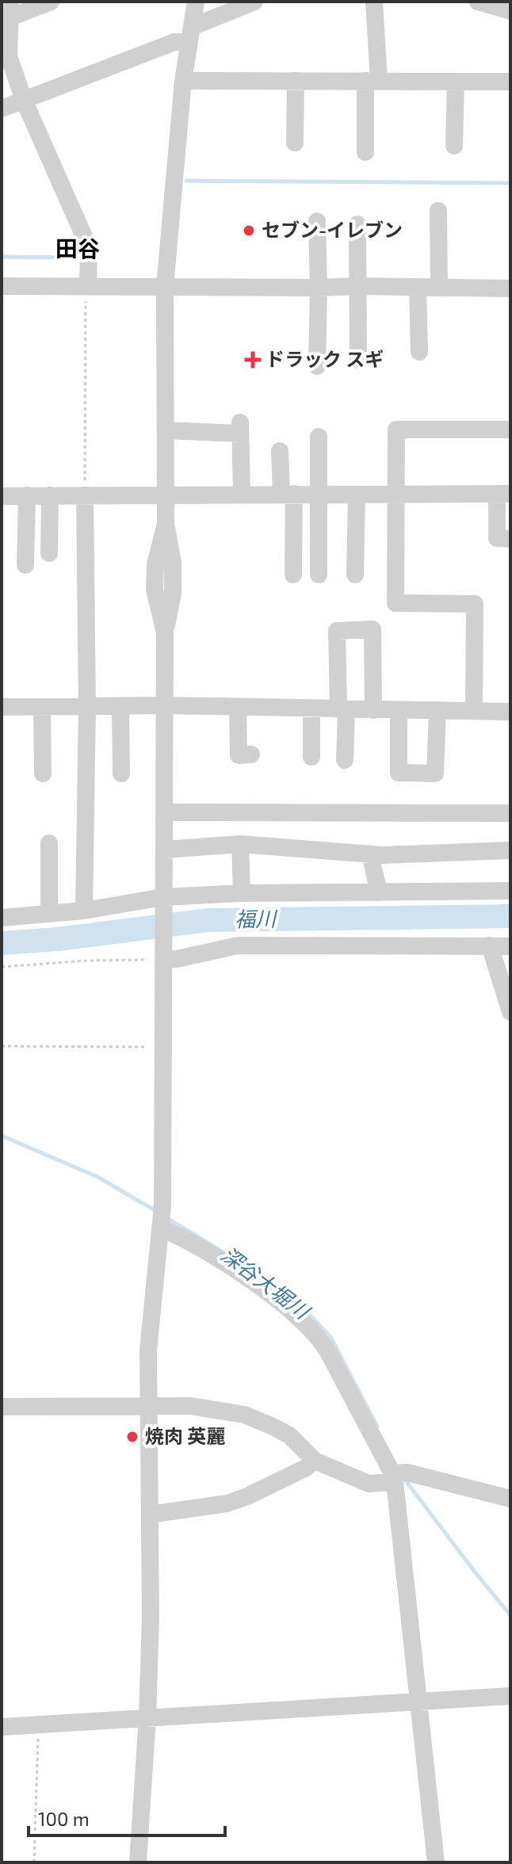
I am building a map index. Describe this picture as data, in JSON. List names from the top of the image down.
{
  "districts": ["田谷"],
  "water": ["福川", "深谷大堀川"],
  "places": {
    "other": ["セブン-イレブン", "焼肉 英麗"],
    "health": ["ドラック スギ"]
  },
  "scale_bar": "100 m"
}
